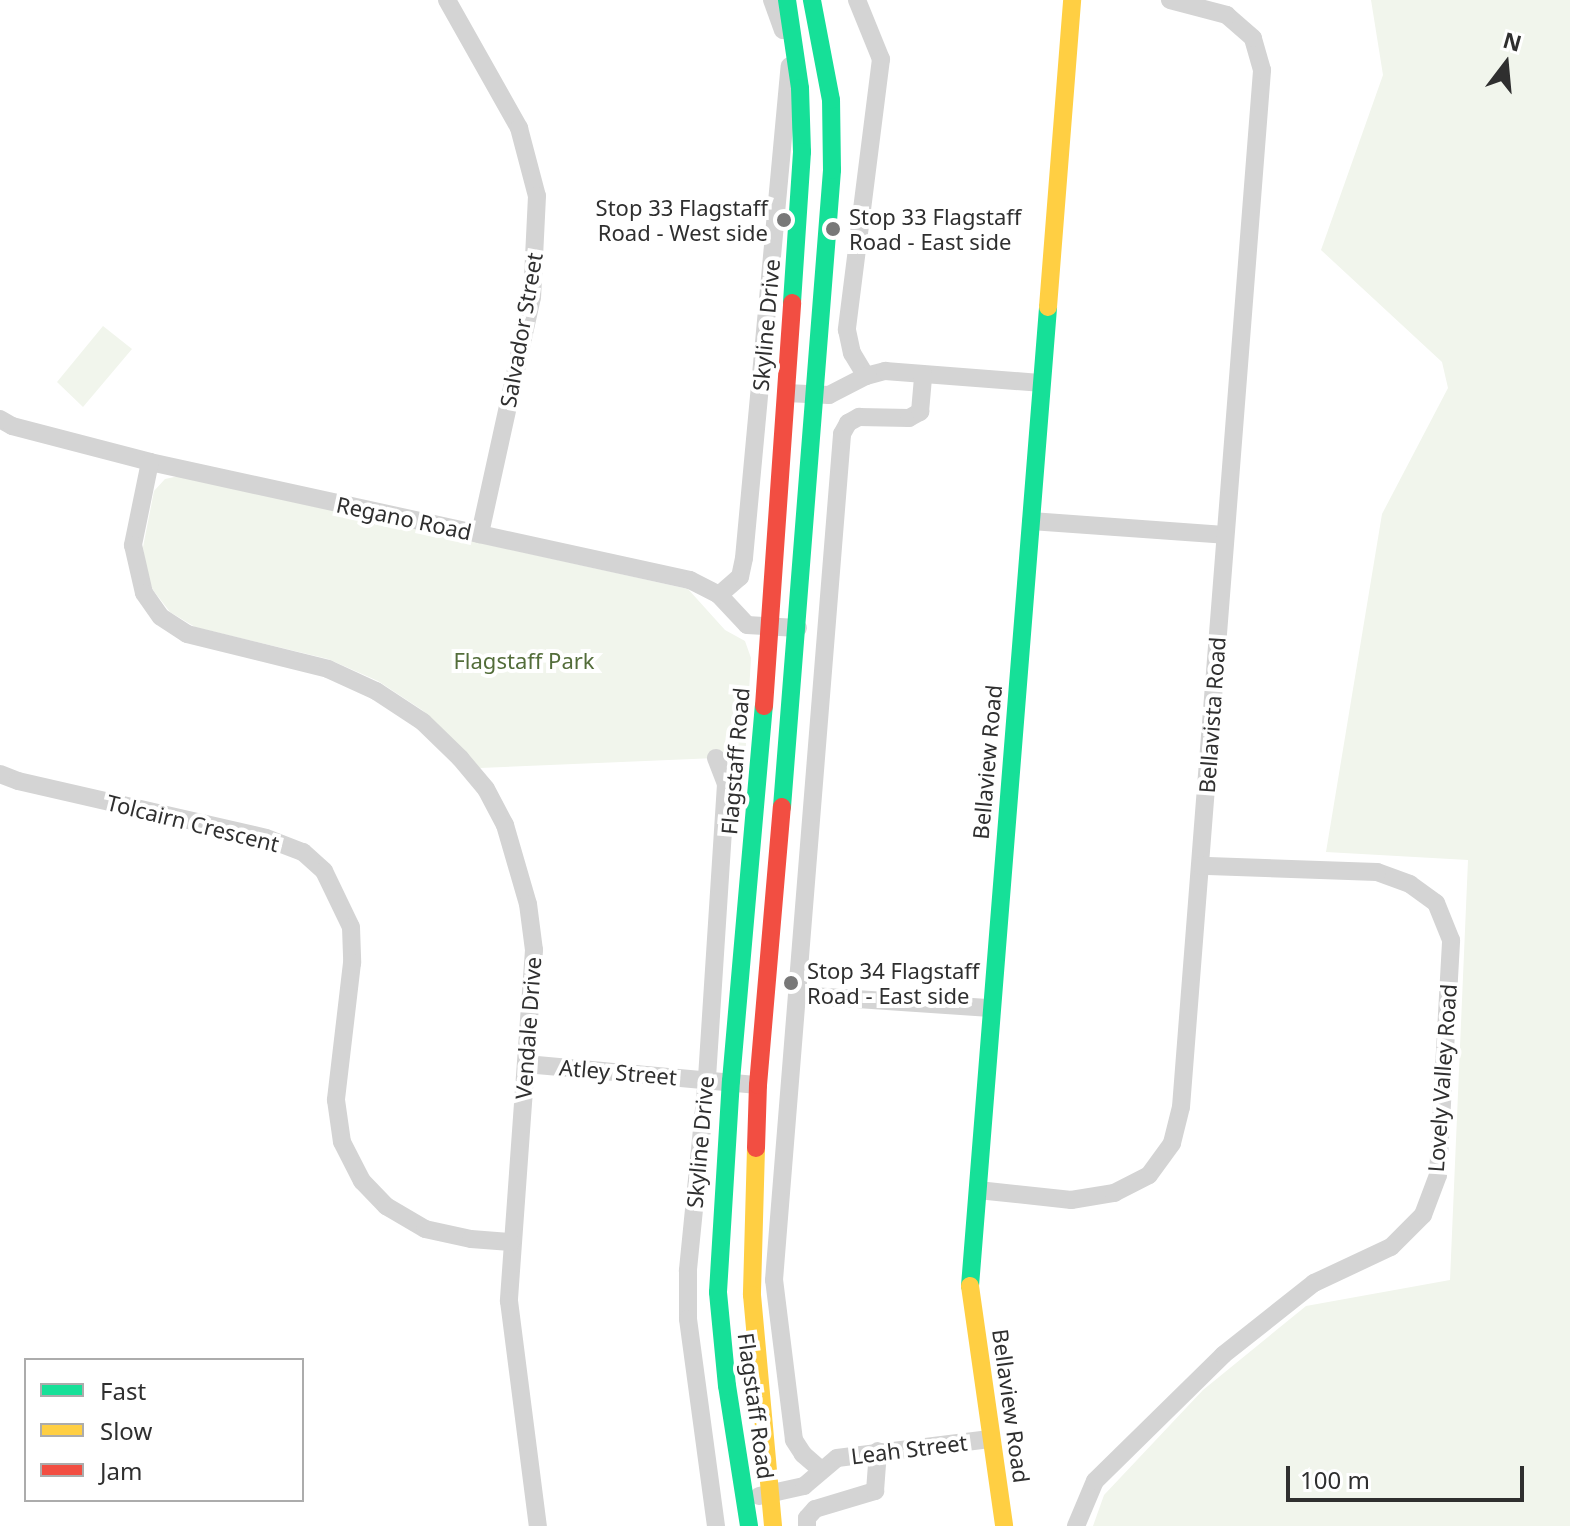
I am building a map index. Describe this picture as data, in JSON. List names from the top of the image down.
{
  "streets": {
    "main road": ["Flagstaff Road", "Bellaview Road"],
    "street": [
      "Skyline Drive",
      "Salvador Street",
      "Regano Road",
      "Bellavista Road",
      "Tolcairn Crescent",
      "Vendale Drive",
      "Atley Street",
      "Lovely Valley Road",
      "Leah Street"
    ]
  },
  "crossings": [
    ["Skyline Drive", "Regano Road"],
    ["Skyline Drive", "Atley Street"],
    ["Salvador Street", "Regano Road"],
    ["Regano Road", "Flagstaff Road"],
    ["Regano Road", "Vendale Drive"],
    ["Bellavista Road", "Bellaview Road"],
    ["Bellavista Road", "Lovely Valley Road"],
    ["Flagstaff Road", "Atley Street"],
    ["Flagstaff Road", "Leah Street"],
    ["Bellaview Road", "Leah Street"],
    ["Tolcairn Crescent", "Vendale Drive"],
    ["Vendale Drive", "Atley Street"]
  ],
  "parks": ["Flagstaff Park"],
  "places": ["Stop 33 Flagstaff Road - West side", "Stop 33 Flagstaff Road - East side", "Stop 34 Flagstaff Road - East side"],
  "legend": ["Fast", "Slow", "Jam"],
  "scale_bar": "100 m",
  "north": "top"
}
